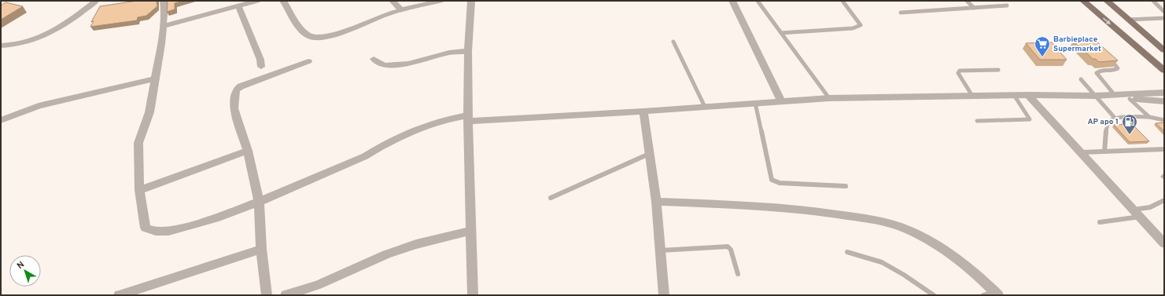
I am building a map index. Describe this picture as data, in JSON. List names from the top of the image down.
{
  "places": {
    "supermarket": ["Barbieplace Supermarket"],
    "fuel station": ["AP apo 1"]
  },
  "north": "top left"
}
